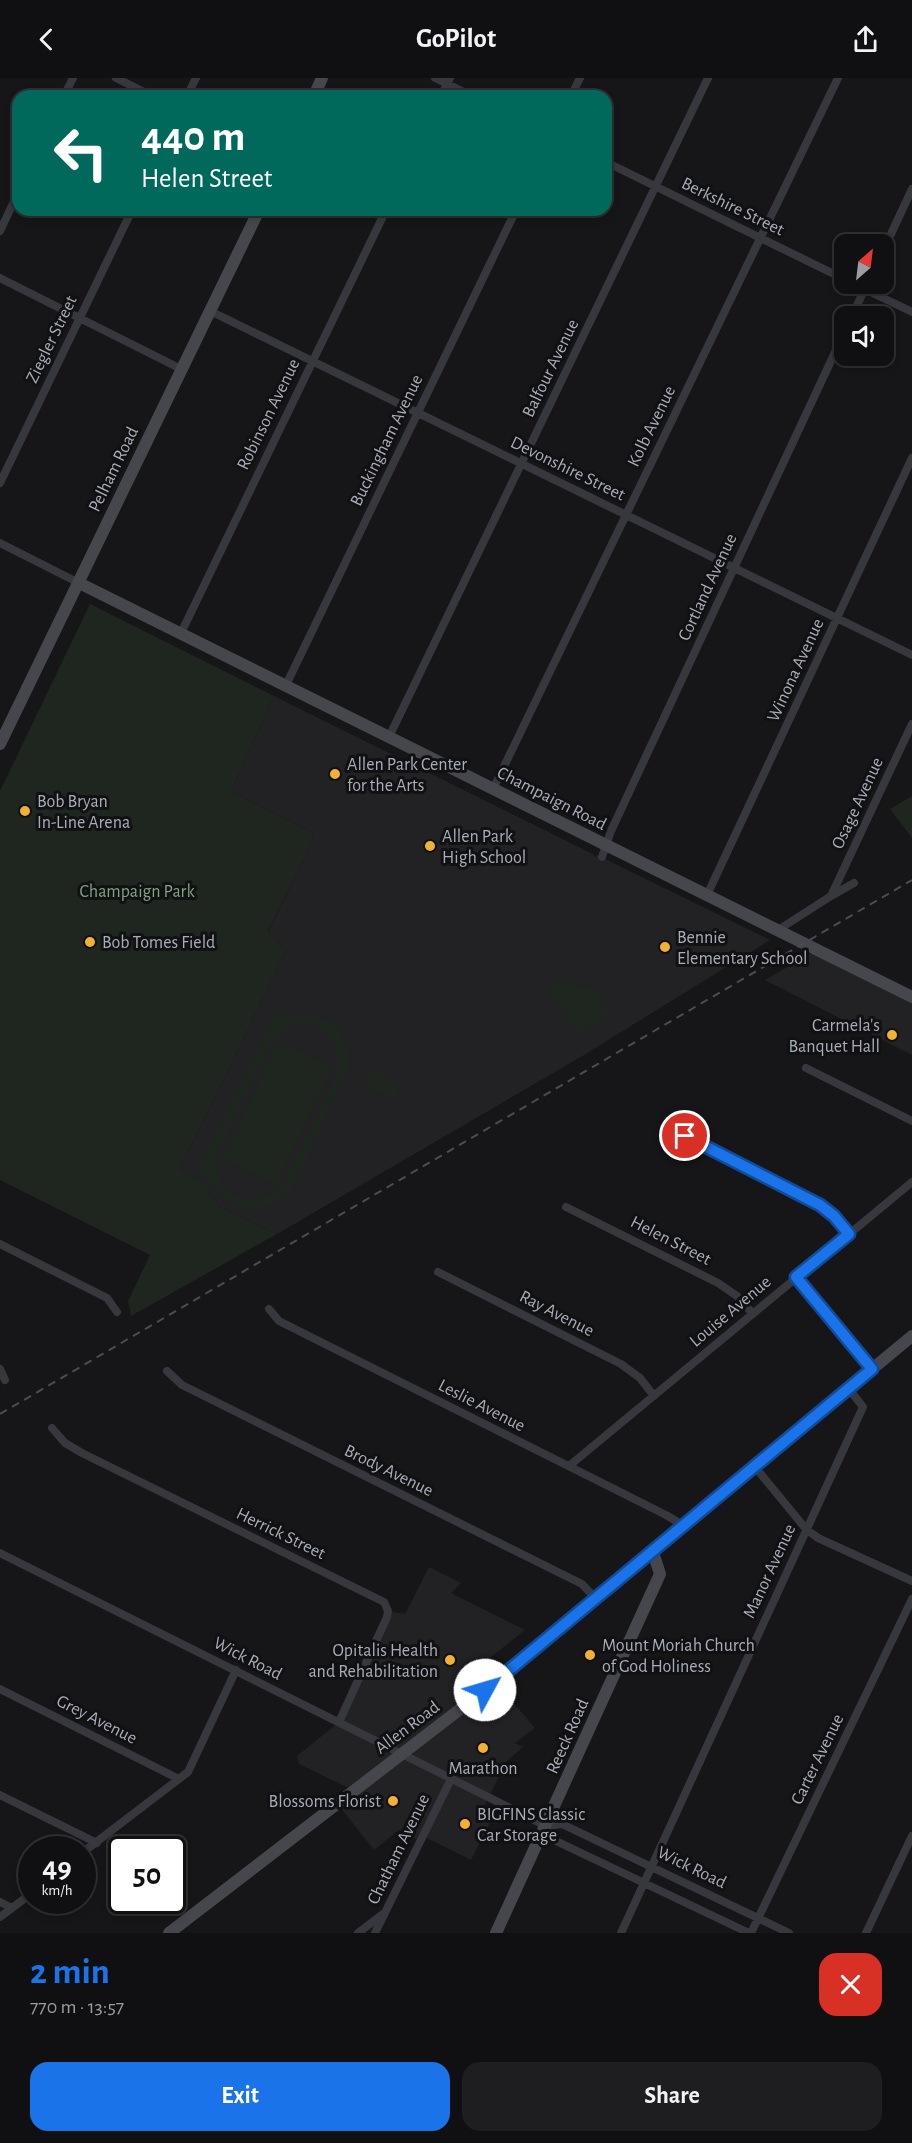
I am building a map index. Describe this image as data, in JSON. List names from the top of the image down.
{
  "streets": {
    "main road": [
      "Pelham Road",
      "Champaign Road",
      "Allen Road",
      "Reeck Road"
    ],
    "street": [
      "Berkshire Street",
      "Ziegler Street",
      "Balfour Avenue",
      "Robinson Avenue",
      "Kolb Avenue",
      "Buckingham Avenue",
      "Devonshire Street",
      "Cortland Avenue",
      "Winona Avenue",
      "Osage Avenue",
      "Helen Street",
      "Louise Avenue",
      "Ray Avenue",
      "Leslie Avenue",
      "Brody Avenue",
      "Herrick Street",
      "Manor Avenue",
      "Wick Road",
      "Grey Avenue",
      "Carter Avenue",
      "Chatham Avenue"
    ]
  },
  "crossings": [
    ["Berkshire Street", "Balfour Avenue"],
    ["Berkshire Street", "Kolb Avenue"],
    ["Balfour Avenue", "Devonshire Street"],
    ["Balfour Avenue", "Champaign Road"],
    ["Robinson Avenue", "Devonshire Street"],
    ["Robinson Avenue", "Champaign Road"],
    ["Kolb Avenue", "Devonshire Street"],
    ["Kolb Avenue", "Champaign Road"],
    ["Buckingham Avenue", "Devonshire Street"],
    ["Buckingham Avenue", "Champaign Road"],
    ["Devonshire Street", "Pelham Road"],
    ["Devonshire Street", "Cortland Avenue"],
    ["Devonshire Street", "Winona Avenue"],
    ["Pelham Road", "Champaign Road"],
    ["Cortland Avenue", "Champaign Road"],
    ["Winona Avenue", "Champaign Road"],
    ["Helen Street", "Louise Avenue"],
    ["Louise Avenue", "Ray Avenue"],
    ["Louise Avenue", "Leslie Avenue"],
    ["Leslie Avenue", "Allen Road"],
    ["Brody Avenue", "Allen Road"],
    ["Herrick Street", "Wick Road"],
    ["Manor Avenue", "Wick Road"],
    ["Manor Avenue", "Allen Road"],
    ["Wick Road", "Allen Road"],
    ["Wick Road", "Reeck Road"],
    ["Wick Road", "Carter Avenue"],
    ["Wick Road", "Chatham Avenue"],
    ["Allen Road", "Reeck Road"]
  ],
  "parks": ["Champaign Park"],
  "places": [
    "Allen Park Center for the Arts",
    "Bob Bryan In-Line Arena",
    "Allen Park High School",
    "Bob Tomes Field",
    "Bennie Elementary School",
    "Carmela's Banquet Hall",
    "Mount Moriah Church of God Holiness",
    "Opitalis Health and Rehabilitation",
    "Marathon",
    "Blossoms Florist",
    "BIGFINS Classic Car Storage"
  ],
  "north": "top right",
  "page": {
    "header": "GoPilot",
    "turn": ["440 m", "Helen Street"],
    "speed": "49 km/h",
    "limit": "50",
    "heading": ["2 min", "770 m · 13:57"],
    "buttons": ["Exit", "Share"]
  }
}
